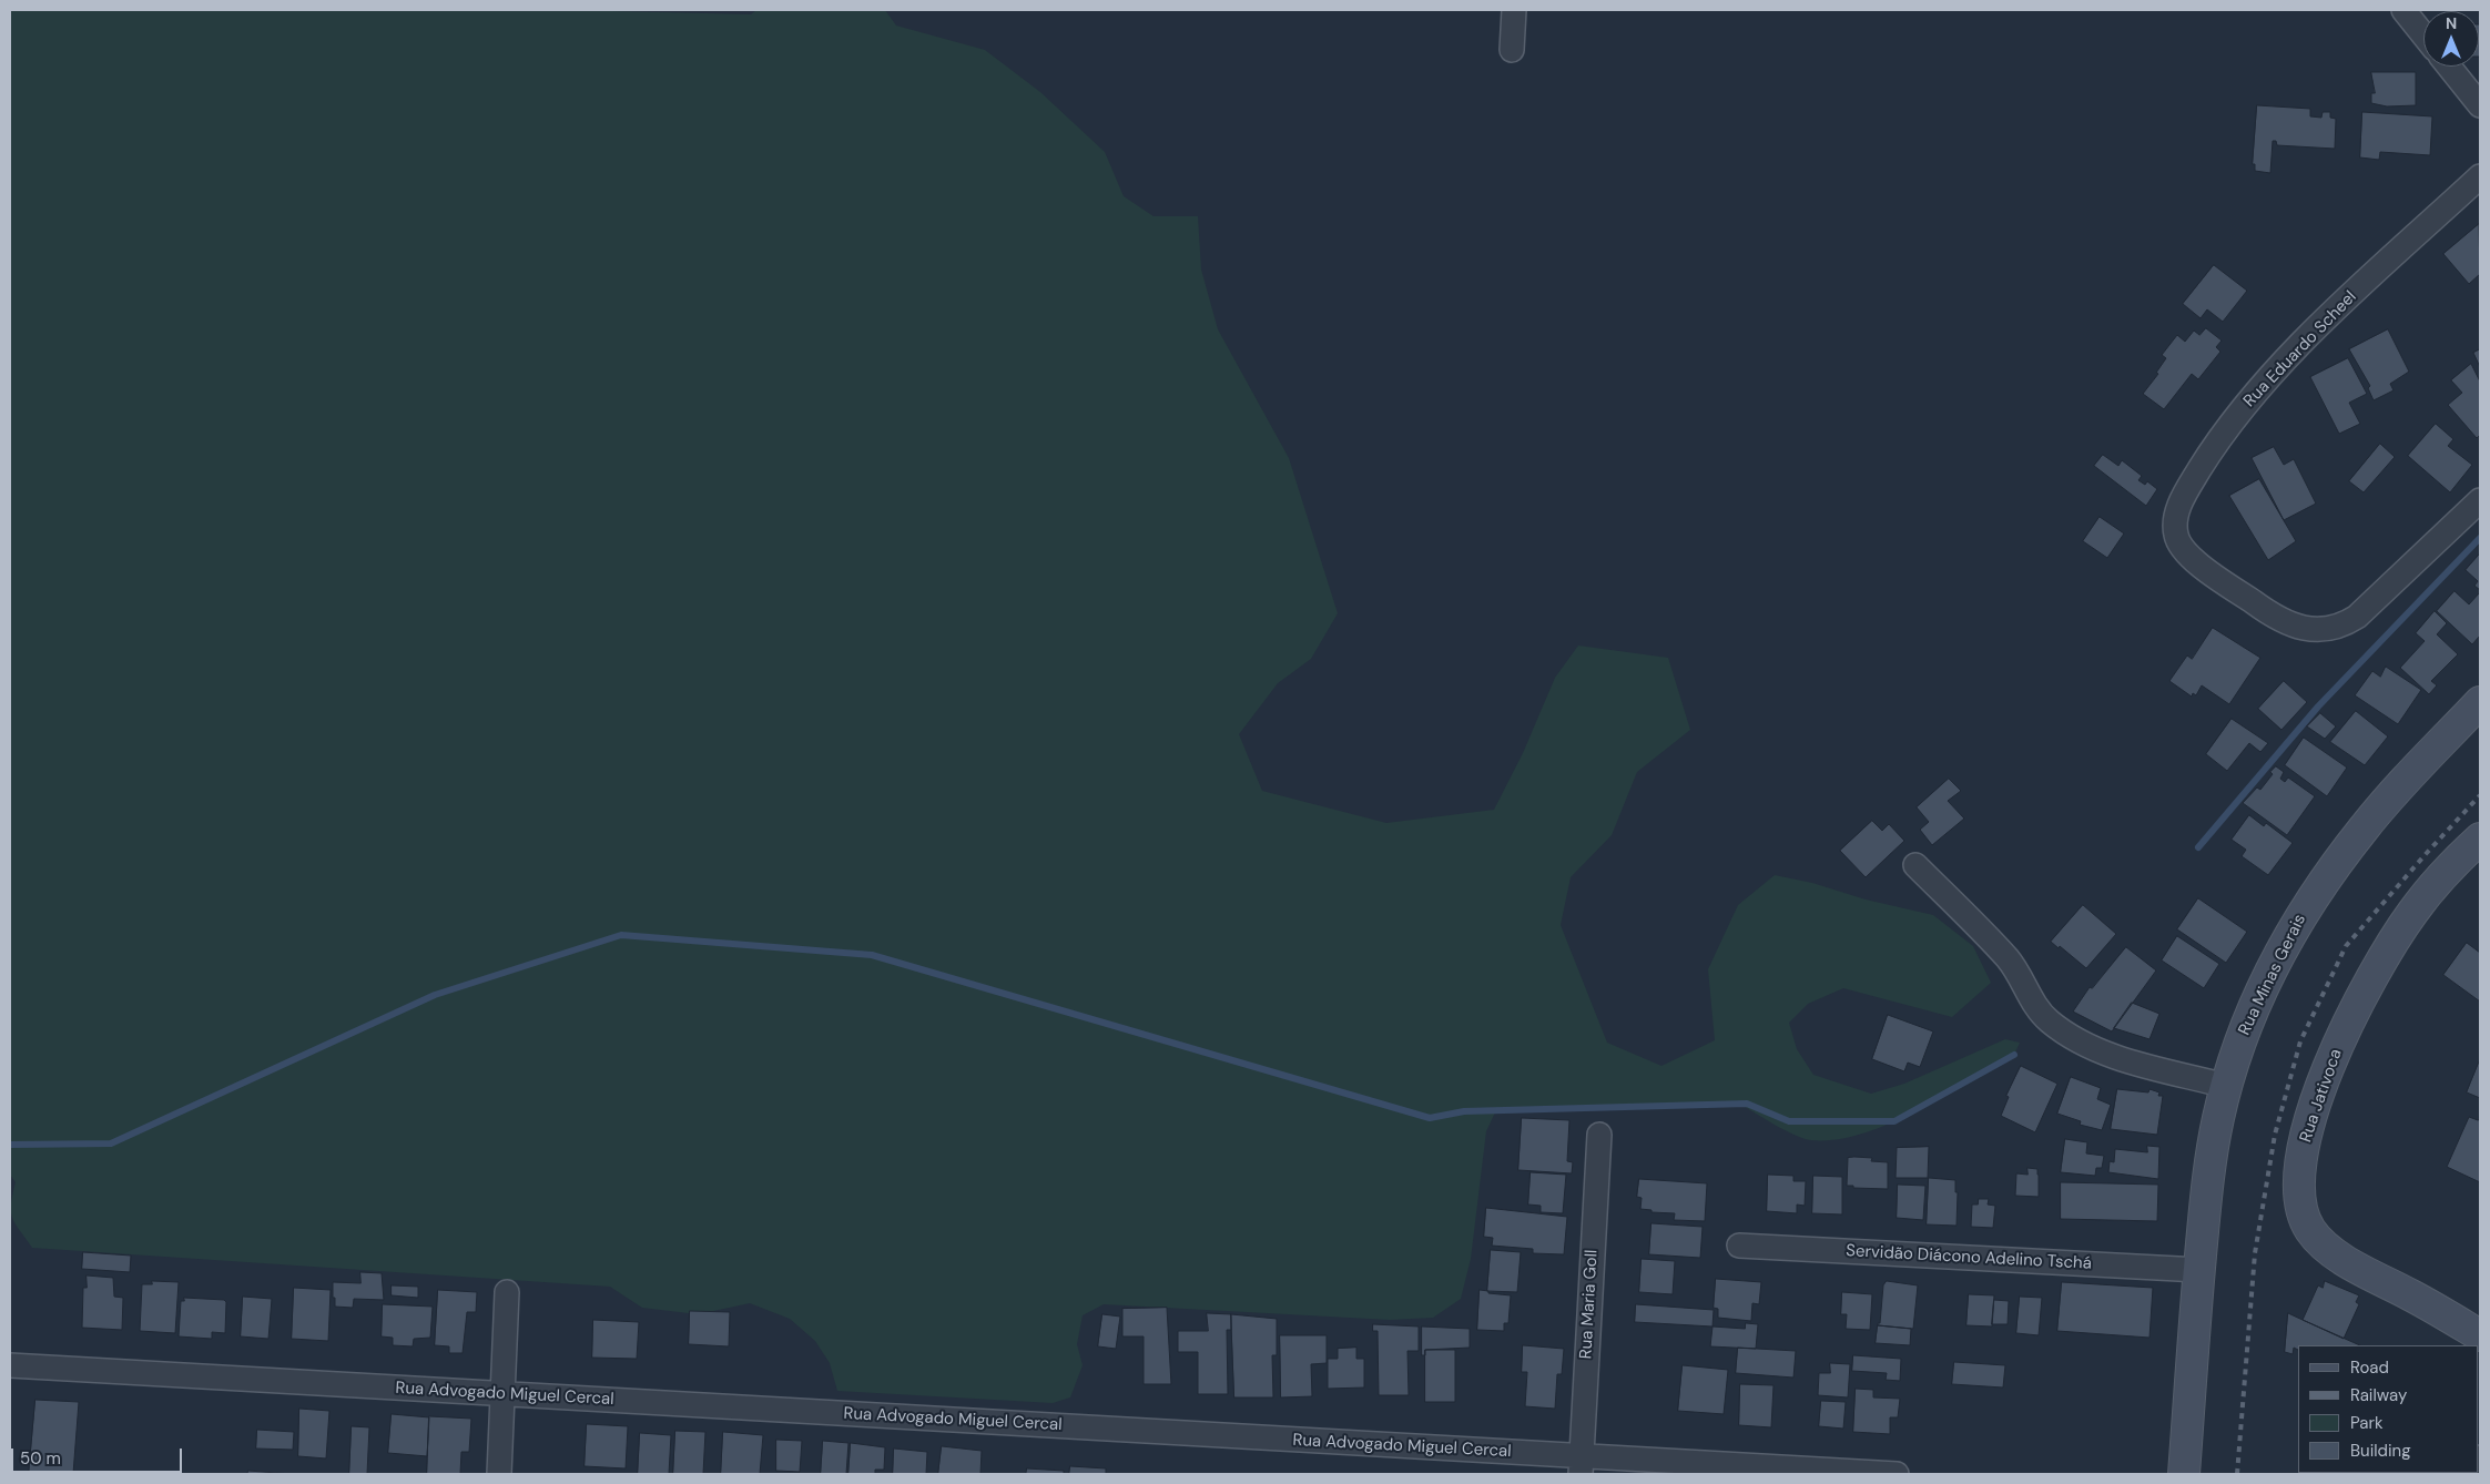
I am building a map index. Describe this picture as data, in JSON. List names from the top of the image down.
{
  "streets": {
    "main road": ["Rua Minas Gerais", "Rua Jativoca"],
    "street": [
      "Rua Eduardo Scheel",
      "Servidão Diácono Adelino Tschá",
      "Rua Maria Goll",
      "Rua Advogado Miguel Cercal"
    ]
  },
  "crossings": [
    ["Rua Minas Gerais", "Servidão Diácono Adelino Tschá"],
    ["Rua Maria Goll", "Rua Advogado Miguel Cercal"]
  ],
  "legend": [
    "Road",
    "Railway",
    "Park",
    "Building"
  ],
  "scale_bar": "50 m",
  "north": "top"
}
